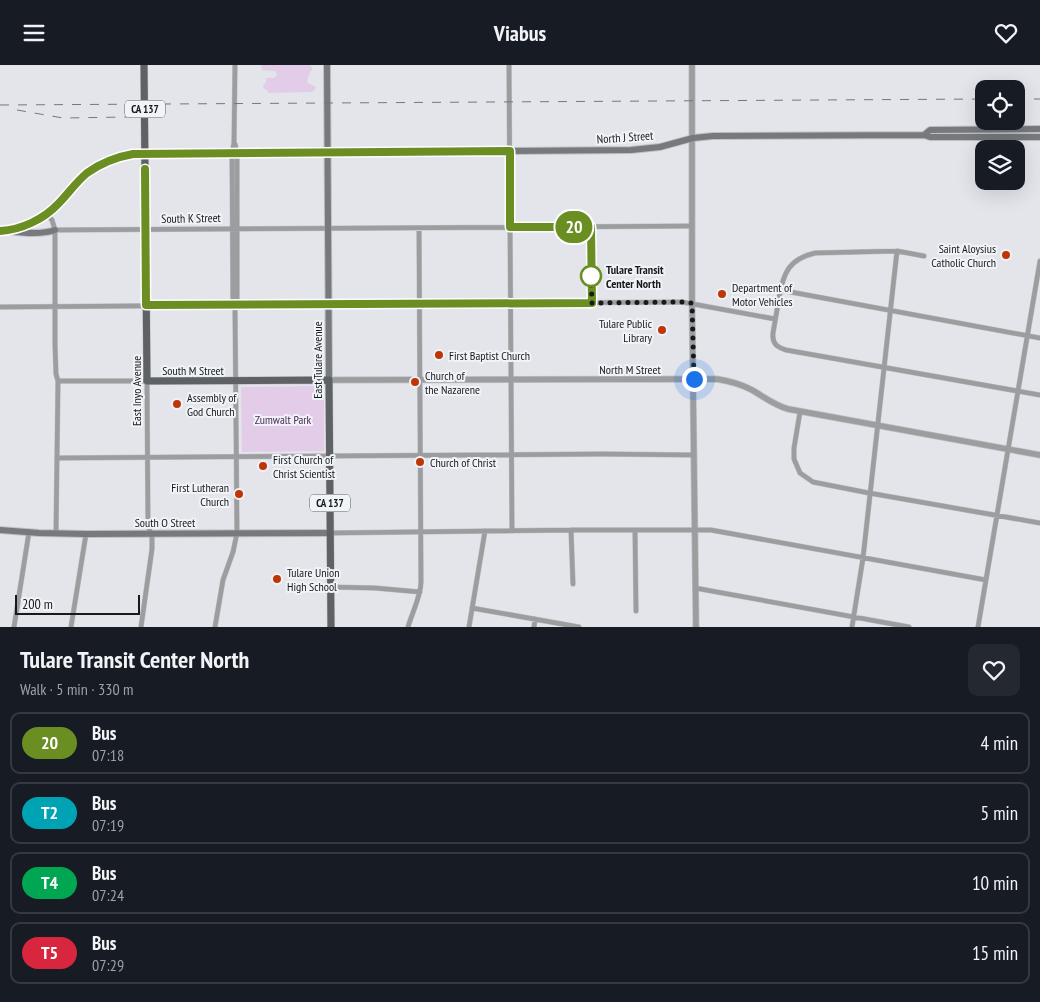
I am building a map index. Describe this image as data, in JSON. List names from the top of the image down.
{
  "streets": {
    "main road": [
      "CA 137",
      "North J Street",
      "East Tulare Avenue",
      "South M Street",
      "East Inyo Avenue",
      "South O Street"
    ],
    "street": ["South K Street", "North M Street"]
  },
  "crossings": [
    ["CA 137", "North J Street"],
    ["CA 137", "East Inyo Avenue"],
    ["North J Street", "East Tulare Avenue"],
    ["North J Street", "East Inyo Avenue"],
    ["South K Street", "East Tulare Avenue"],
    ["South K Street", "East Inyo Avenue"],
    ["East Tulare Avenue", "North M Street"],
    ["East Tulare Avenue", "South M Street"],
    ["East Tulare Avenue", "South O Street"],
    ["North M Street", "South M Street"],
    ["South M Street", "East Inyo Avenue"],
    ["East Inyo Avenue", "South O Street"]
  ],
  "parks": ["Zumwalt Park"],
  "places": [
    "Saint Aloysius Catholic Church",
    "Tulare Transit Center North",
    "Department of Motor Vehicles",
    "Tulare Public Library",
    "First Baptist Church",
    "Church of the Nazarene",
    "Assembly of God Church",
    "Church of Christ",
    "First Church of Christ Scientist",
    "First Lutheran Church",
    "Tulare Union High School"
  ],
  "lines": ["bus line 20"],
  "scale_bar": "200 m",
  "page": {
    "header": "Viabus",
    "on_map": "20",
    "scale": "200 m",
    "heading": ["Tulare Transit Center North", "Walk · 5 min · 330 m"],
    "list": [
      {
        "mark": "20",
        "name": "Bus",
        "note": "07:18",
        "value": "4 min"
      },
      {
        "mark": "T2",
        "name": "Bus",
        "note": "07:19",
        "value": "5 min"
      },
      {
        "mark": "T4",
        "name": "Bus",
        "note": "07:24",
        "value": "10 min"
      },
      {
        "mark": "T5",
        "name": "Bus",
        "note": "07:29",
        "value": "15 min"
      }
    ]
  }
}
